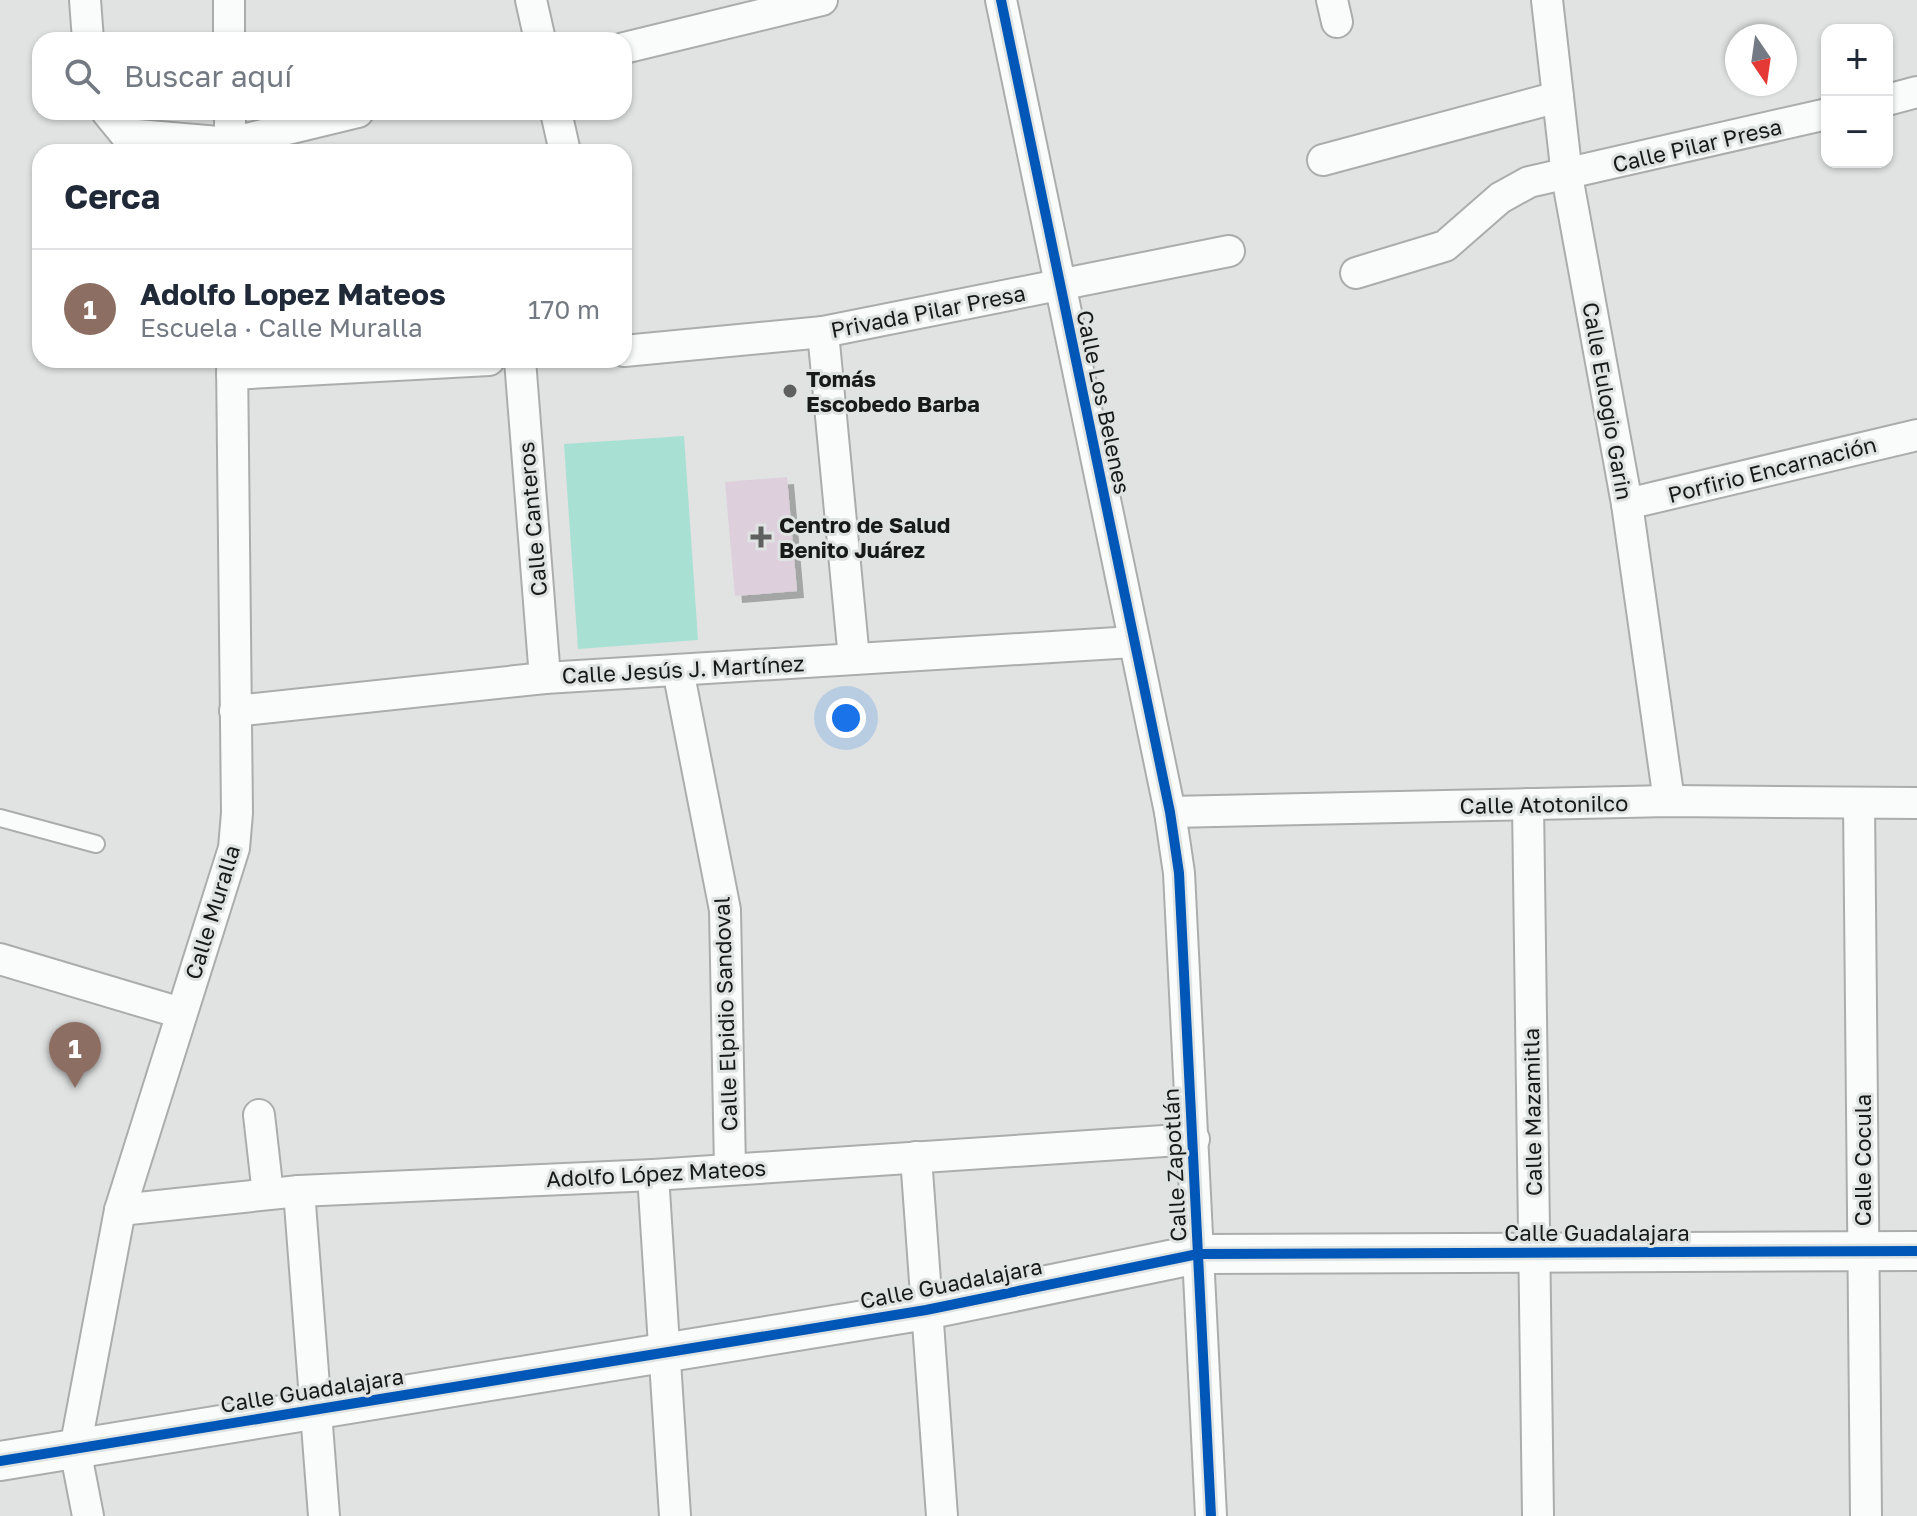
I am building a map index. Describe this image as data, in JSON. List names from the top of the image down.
{
  "streets": {
    "street": [
      "Calle Pilar Presa",
      "Privada Pilar Presa",
      "Calle Eulogio Garin",
      "Calle Los Belenes",
      "Porfirio Encarnación",
      "Calle Canteros",
      "Calle Jesús J. Martínez",
      "Calle Atotonilco",
      "Calle Muralla",
      "Calle Elpidio Sandoval",
      "Calle Mazamitla",
      "Calle Cocula",
      "Calle Zapotlán",
      "Adolfo López Mateos",
      "Calle Guadalajara"
    ]
  },
  "crossings": [
    ["Calle Pilar Presa", "Calle Eulogio Garin"],
    ["Privada Pilar Presa", "Calle Los Belenes"],
    ["Calle Eulogio Garin", "Porfirio Encarnación"],
    ["Calle Eulogio Garin", "Calle Atotonilco"],
    ["Calle Los Belenes", "Calle Jesús J. Martínez"],
    ["Calle Los Belenes", "Calle Atotonilco"],
    ["Calle Los Belenes", "Calle Zapotlán"],
    ["Calle Canteros", "Calle Jesús J. Martínez"],
    ["Calle Jesús J. Martínez", "Calle Muralla"],
    ["Calle Jesús J. Martínez", "Calle Elpidio Sandoval"],
    ["Calle Atotonilco", "Calle Mazamitla"],
    ["Calle Atotonilco", "Calle Cocula"],
    ["Calle Atotonilco", "Calle Zapotlán"],
    ["Calle Muralla", "Adolfo López Mateos"],
    ["Calle Muralla", "Calle Guadalajara"],
    ["Calle Elpidio Sandoval", "Adolfo López Mateos"],
    ["Calle Mazamitla", "Calle Guadalajara"],
    ["Calle Cocula", "Calle Guadalajara"],
    ["Calle Zapotlán", "Adolfo López Mateos"],
    ["Calle Zapotlán", "Calle Guadalajara"]
  ],
  "places": {
    "other": ["Tomás Escobedo Barba"],
    "health": ["Centro de Salud Benito Juárez"]
  },
  "north": "bottom",
  "page": {
    "map_buttons": ["+", "−"],
    "search": "Buscar aquí",
    "heading": "Cerca",
    "list": [
      {
        "mark": "1",
        "name": "Adolfo Lopez Mateos",
        "note": "Escuela · Calle Muralla",
        "value": "170 m"
      }
    ],
    "pins": "1"
  }
}
